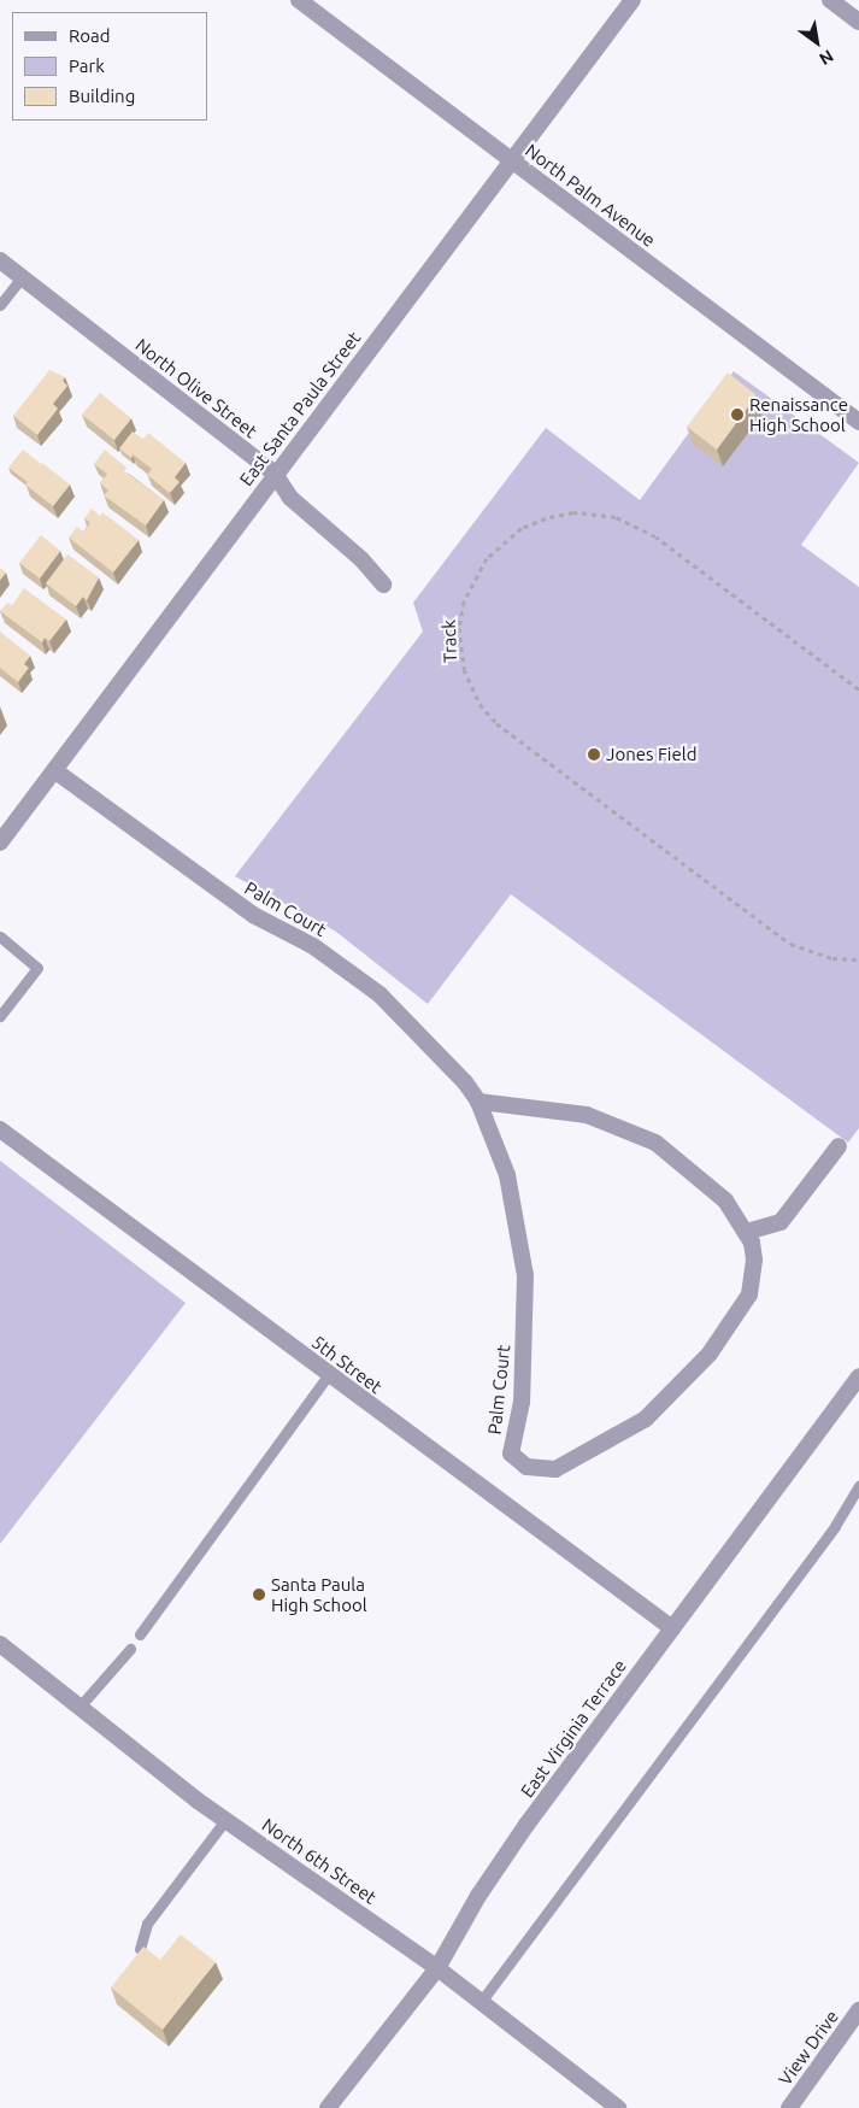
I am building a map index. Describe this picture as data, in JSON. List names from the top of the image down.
{
  "streets": {
    "street": [
      "North Palm Avenue",
      "North Olive Street",
      "East Santa Paula Street",
      "Palm Court",
      "5th Street",
      "East Virginia Terrace",
      "North 6th Street",
      "View Drive"
    ],
    "path": ["Track"]
  },
  "crossings": [
    ["North Palm Avenue", "East Santa Paula Street"],
    ["North Olive Street", "East Santa Paula Street"],
    ["East Santa Paula Street", "Palm Court"],
    ["5th Street", "East Virginia Terrace"],
    ["East Virginia Terrace", "North 6th Street"]
  ],
  "places": ["Renaissance High School", "Jones Field", "Santa Paula High School"],
  "legend": ["Road", "Park", "Building"],
  "north": "bottom right"
}
